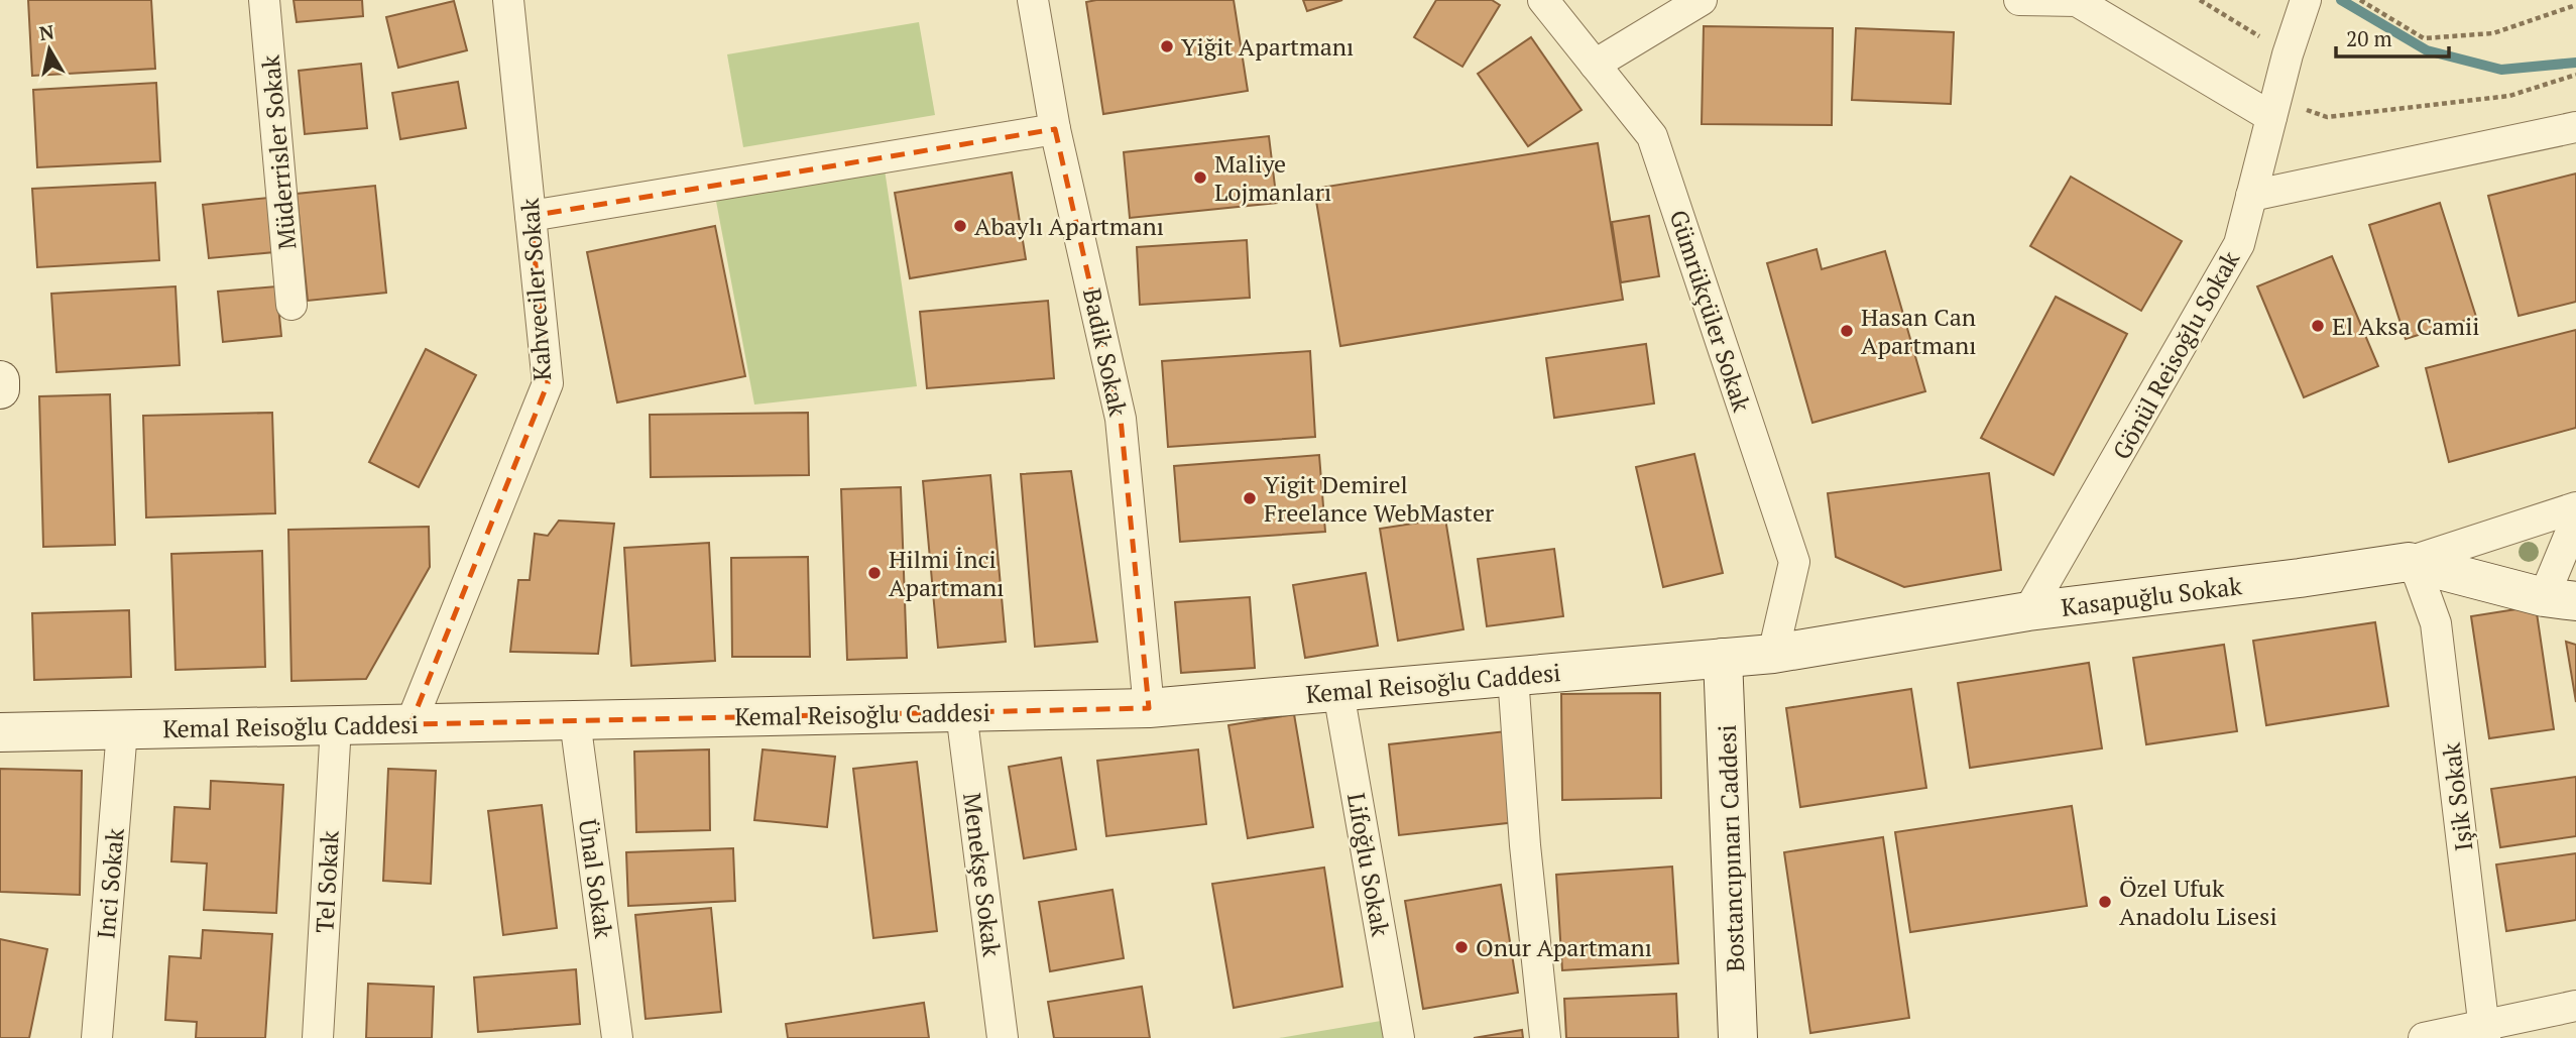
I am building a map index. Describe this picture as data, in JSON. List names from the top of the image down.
{
  "streets": {
    "street": [
      "Müderrisler Sokak",
      "Kahveciler Sokak",
      "Gümrükçüler Sokak",
      "Badik Sokak",
      "Gönül Reisoğlu Sokak",
      "Kasapuğlu Sokak",
      "Kemal Reisoğlu Caddesi",
      "Işik Sokak",
      "Bostancıpınarı Caddesi",
      "Lifoğlu Sokak",
      "Menekşe Sokak",
      "Ünal Sokak",
      "Tel Sokak",
      "Inci Sokak"
    ]
  },
  "crossings": [
    ["Kahveciler Sokak", "Kemal Reisoğlu Caddesi"],
    ["Gümrükçüler Sokak", "Kasapuğlu Sokak"],
    ["Badik Sokak", "Kemal Reisoğlu Caddesi"],
    ["Gönül Reisoğlu Sokak", "Kasapuğlu Sokak"],
    ["Kasapuğlu Sokak", "Kemal Reisoğlu Caddesi"],
    ["Kasapuğlu Sokak", "Işik Sokak"],
    ["Kasapuğlu Sokak", "Bostancıpınarı Caddesi"],
    ["Kemal Reisoğlu Caddesi", "Bostancıpınarı Caddesi"],
    ["Kemal Reisoğlu Caddesi", "Lifoğlu Sokak"],
    ["Kemal Reisoğlu Caddesi", "Menekşe Sokak"],
    ["Kemal Reisoğlu Caddesi", "Ünal Sokak"],
    ["Kemal Reisoğlu Caddesi", "Tel Sokak"],
    ["Kemal Reisoğlu Caddesi", "Inci Sokak"]
  ],
  "places": [
    "Yiğit Apartmanı",
    "Maliye Lojmanları",
    "Abaylı Apartmanı",
    "El Aksa Camii",
    "Hasan Can Apartmanı",
    "Yigit Demirel Freelance WebMaster",
    "Hilmi İnci Apartmanı",
    "Özel Ufuk Anadolu Lisesi",
    "Onur Apartmanı"
  ],
  "scale_bar": "20 m",
  "north": "top"
}
